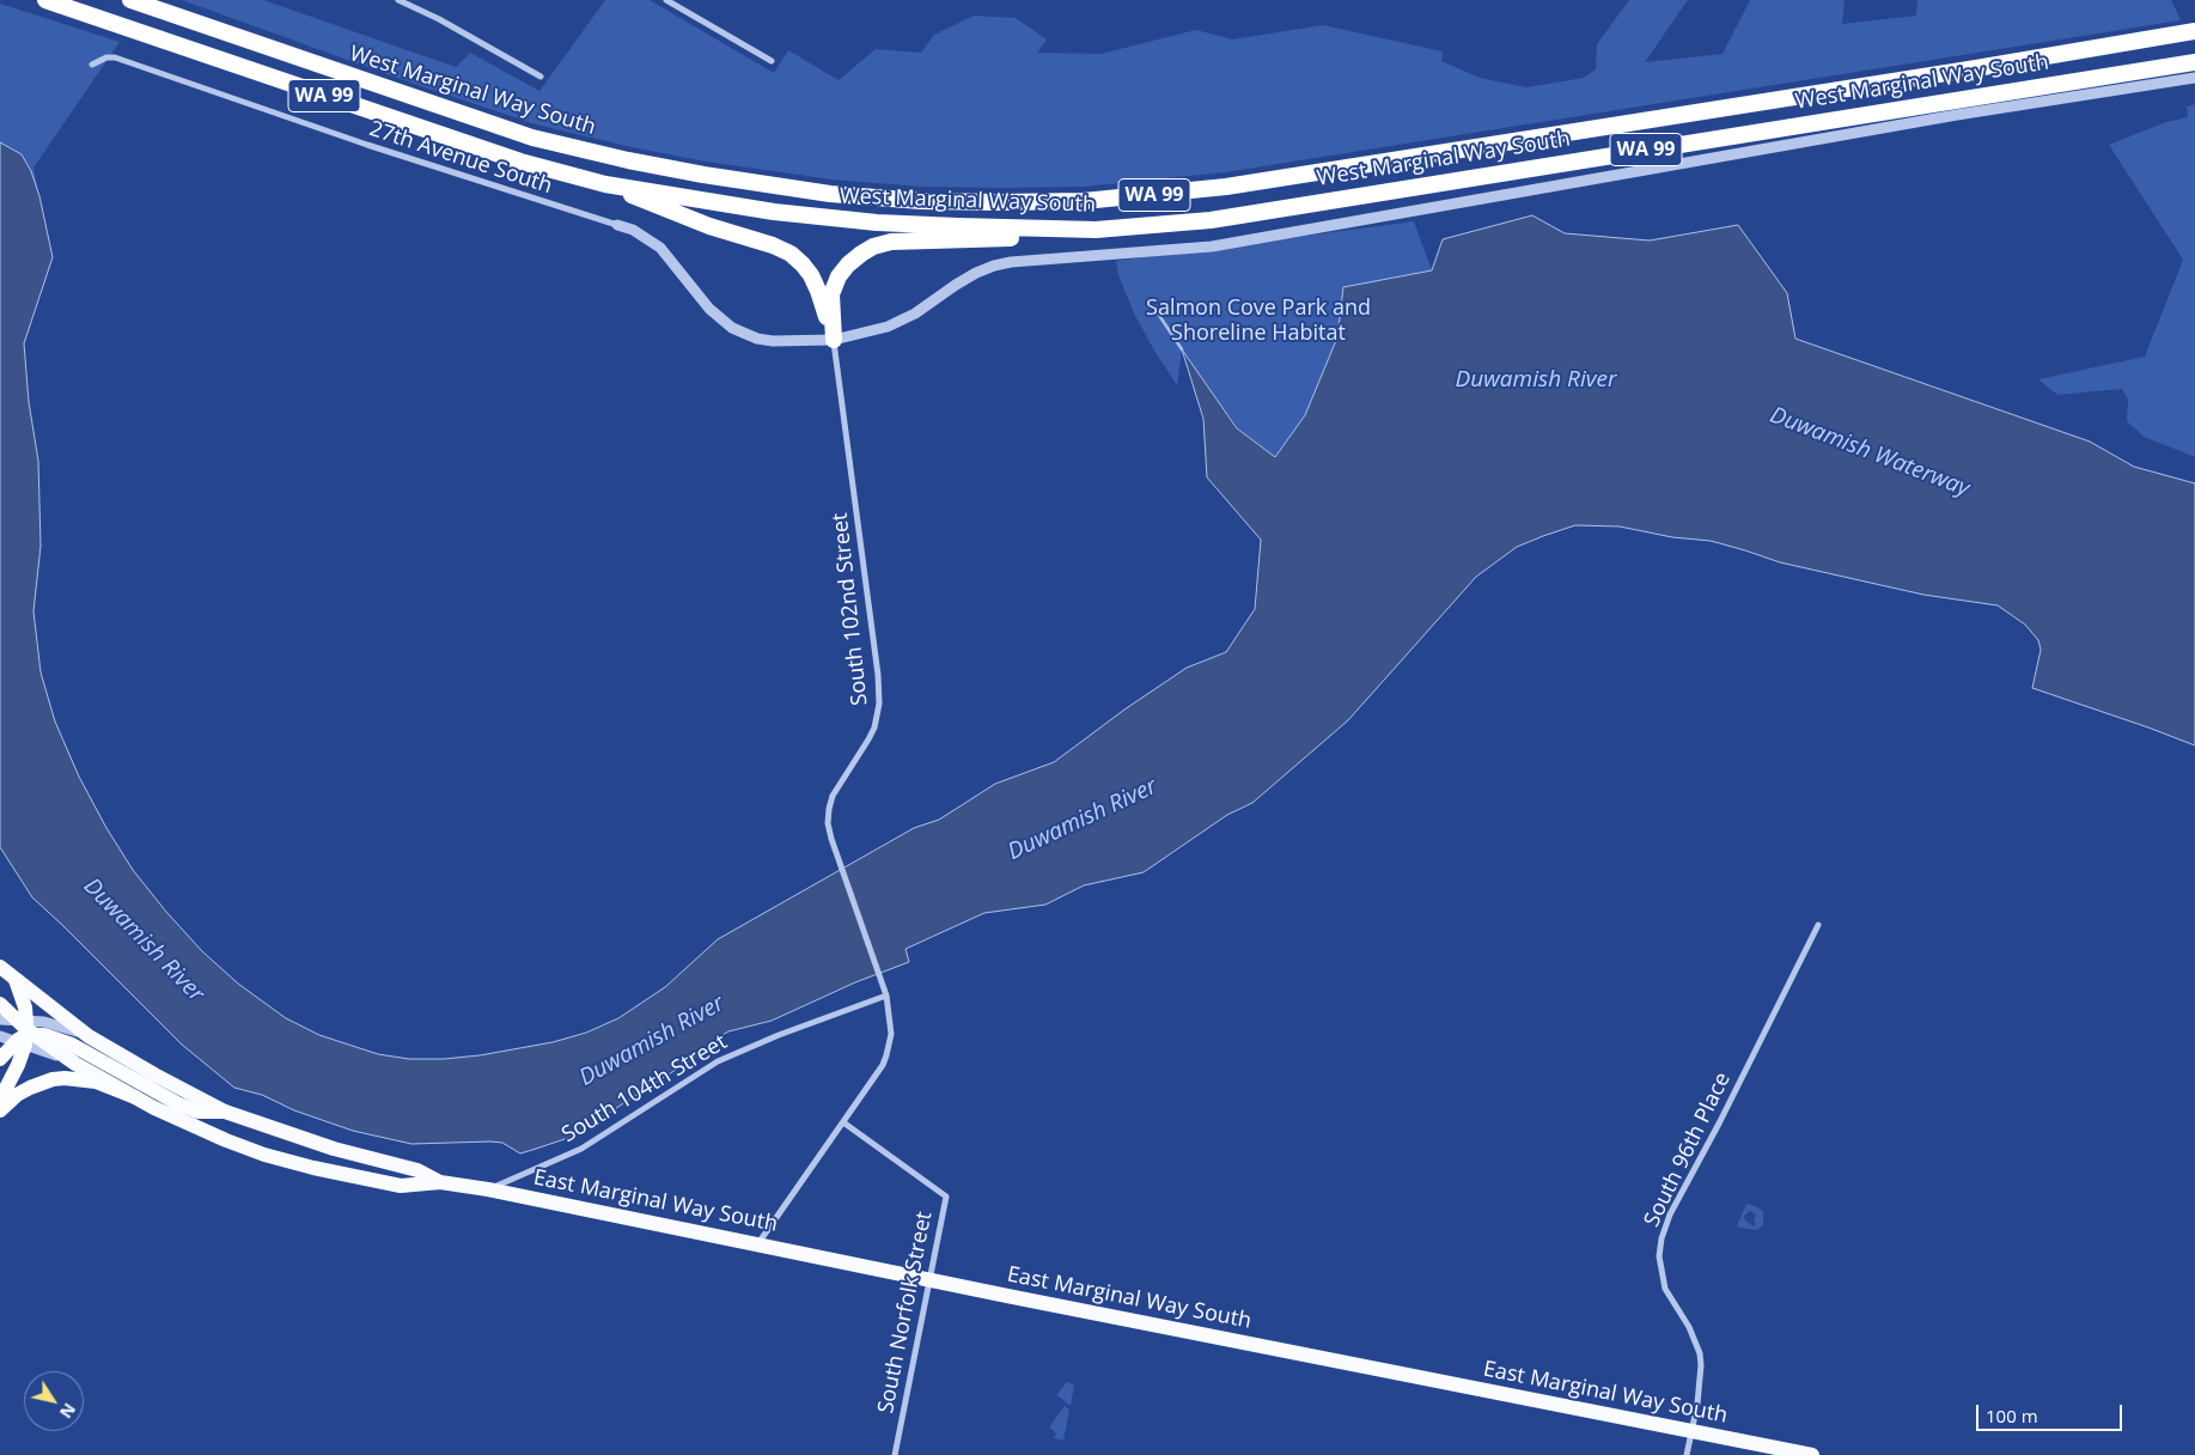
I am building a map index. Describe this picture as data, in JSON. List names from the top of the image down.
{
  "streets": {
    "highway": ["West Marginal Way South", "WA 99"],
    "main road": ["East Marginal Way South"],
    "street": [
      "27th Avenue South",
      "South 102nd Street",
      "South 104th Street",
      "South 96th Place",
      "South Norfolk Street"
    ]
  },
  "crossings": [
    ["South 102nd Street", "South 104th Street"],
    ["South 102nd Street", "East Marginal Way South"],
    ["South 102nd Street", "South Norfolk Street"],
    ["South 104th Street", "East Marginal Way South"],
    ["South 96th Place", "East Marginal Way South"],
    ["East Marginal Way South", "South Norfolk Street"]
  ],
  "water": ["Duwamish River", "Duwamish Waterway"],
  "parks": ["Salmon Cove Park and Shoreline Habitat"],
  "scale_bar": "100 m",
  "north": "bottom right"
}
